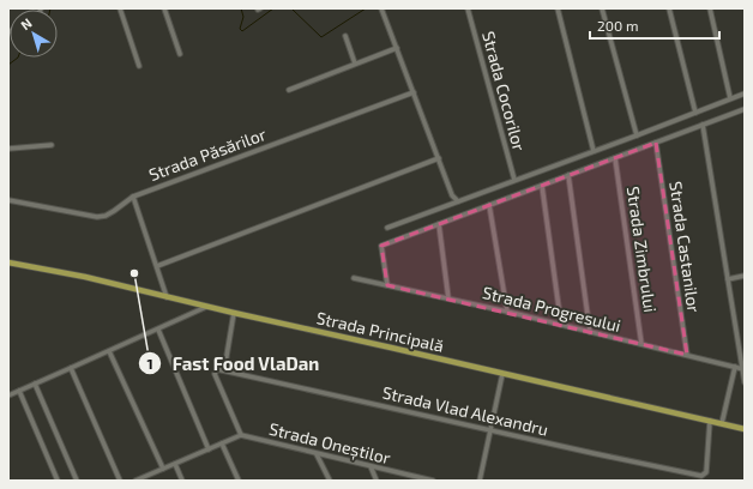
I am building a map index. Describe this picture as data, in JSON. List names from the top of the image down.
{
  "streets": {
    "main road": ["Strada Principală"],
    "street": [
      "Strada Cocorilor",
      "Strada Păsărilor",
      "Strada Castanilor",
      "Strada Zimbrului",
      "Strada Progresului",
      "Strada Vlad Alexandru",
      "Strada Oneștilor"
    ]
  },
  "crossings": [
    ["Strada Castanilor", "Strada Progresului"],
    ["Strada Zimbrului", "Strada Progresului"],
    ["Strada Principală", "Strada Vlad Alexandru"]
  ],
  "places": ["Fast Food VlaDan"],
  "scale_bar": "200 m",
  "north": "top left"
}
